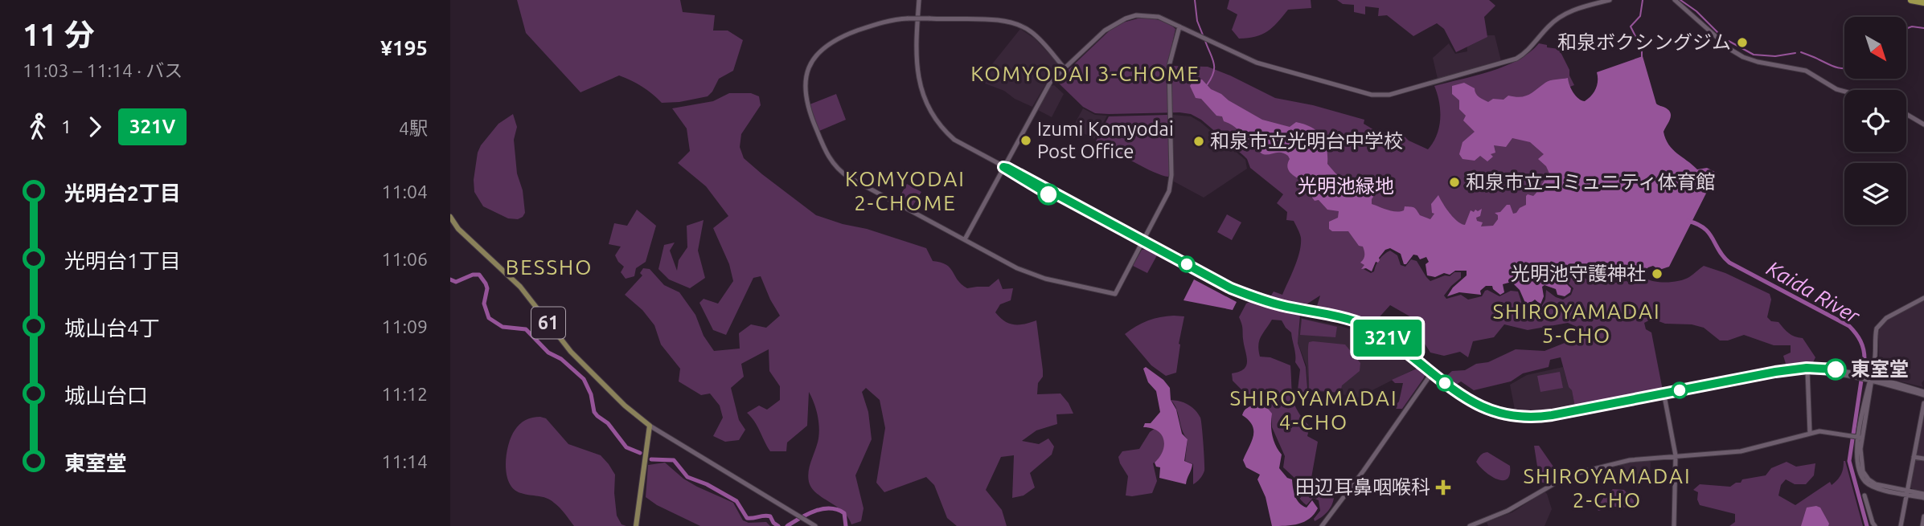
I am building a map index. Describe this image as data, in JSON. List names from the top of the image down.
{
  "streets": {
    "main road": ["61"]
  },
  "districts": [
    "KOMYODAI 3-CHOME",
    "KOMYODAI 2-CHOME",
    "BESSHO",
    "SHIROYAMADAI 5-CHO",
    "SHIROYAMADAI 4-CHO",
    "SHIROYAMADAI 2-CHO"
  ],
  "water": ["Kaida River"],
  "parks": ["光明池緑地"],
  "places": {
    "other": [
      "和泉ボクシングジム",
      "Izumi Komyodai Post Office",
      "和泉市立光明台中学校",
      "和泉市立コミュニティ体育館",
      "光明池守護神社",
      "東室堂"
    ],
    "health": ["田辺耳鼻咽喉科"]
  },
  "lines": ["bus line 321V"],
  "north": "bottom right",
  "page": {
    "heading": ["11 分", "11:03 – 11:14 · バス", "¥195"],
    "on_map": "321V",
    "legs": ["1", "321V", "4駅"],
    "list": [
      {
        "name": "光明台2丁目",
        "value": "11:04"
      },
      {
        "name": "光明台1丁目",
        "value": "11:06"
      },
      {
        "name": "城山台4丁",
        "value": "11:09"
      },
      {
        "name": "城山台口",
        "value": "11:12"
      },
      {
        "name": "東室堂",
        "value": "11:14"
      }
    ]
  }
}
